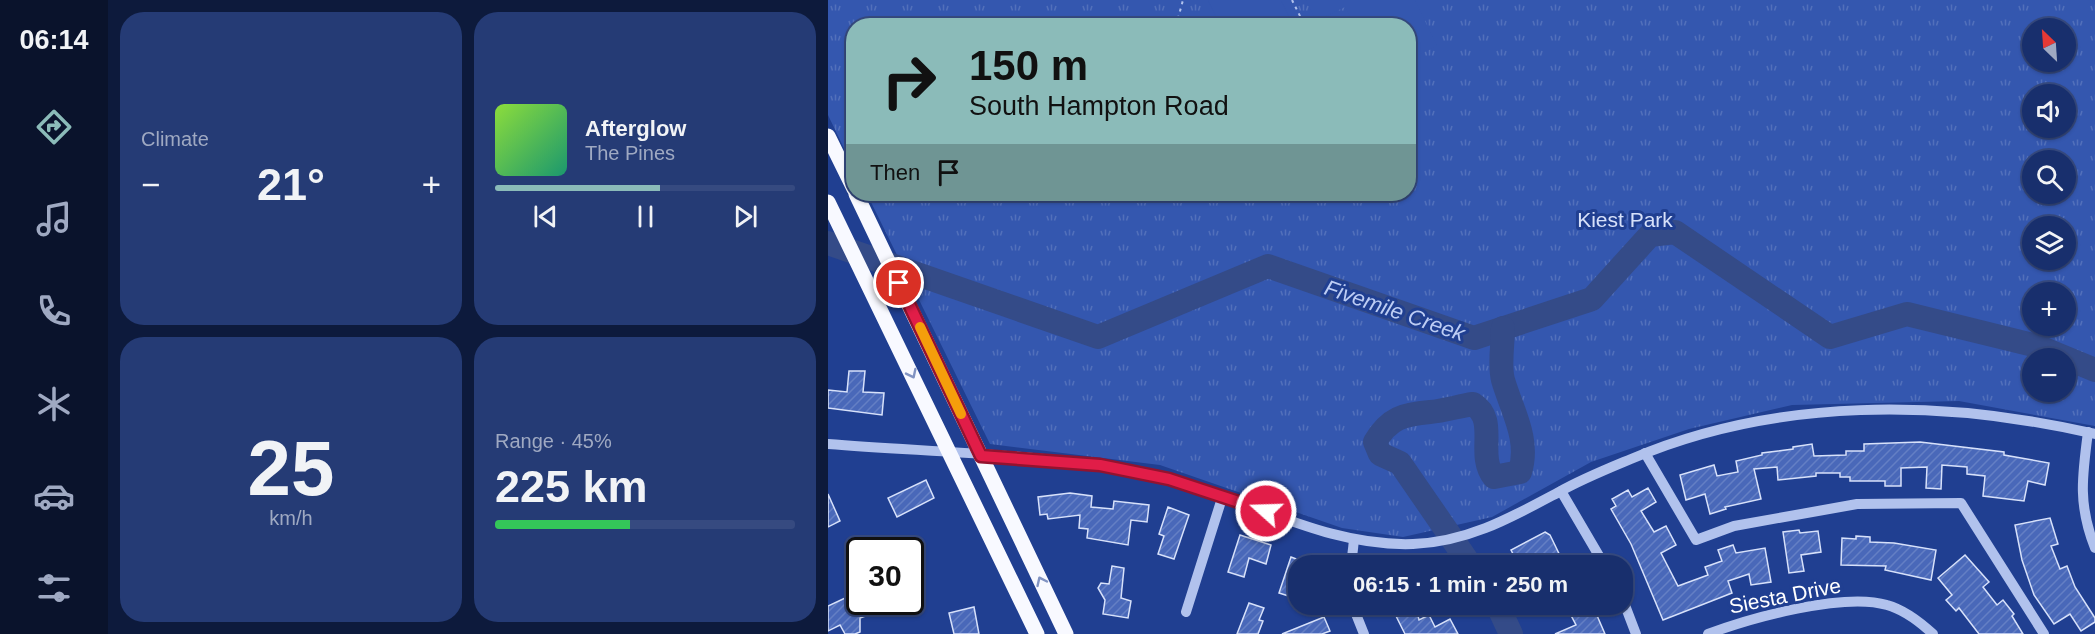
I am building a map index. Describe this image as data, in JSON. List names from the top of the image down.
{
  "streets": {
    "street": ["Siesta Drive"]
  },
  "water": ["Fivemile Creek"],
  "parks": ["Kiest Park"],
  "north": "top left",
  "page": {
    "tabs": "06:14",
    "tile": [
      "Climate",
      ["25", "km/h"],
      ["Range · 45%", "225 km"]
    ],
    "map_buttons": ["+", "−"],
    "turn": ["150 m", "South Hampton Road"],
    "song": ["Afterglow", "The Pines"],
    "then": "Then",
    "heat": ["−", "21°", "+"],
    "limit": "30",
    "trip": "06:15 · 1 min · 250 m"
  }
}
